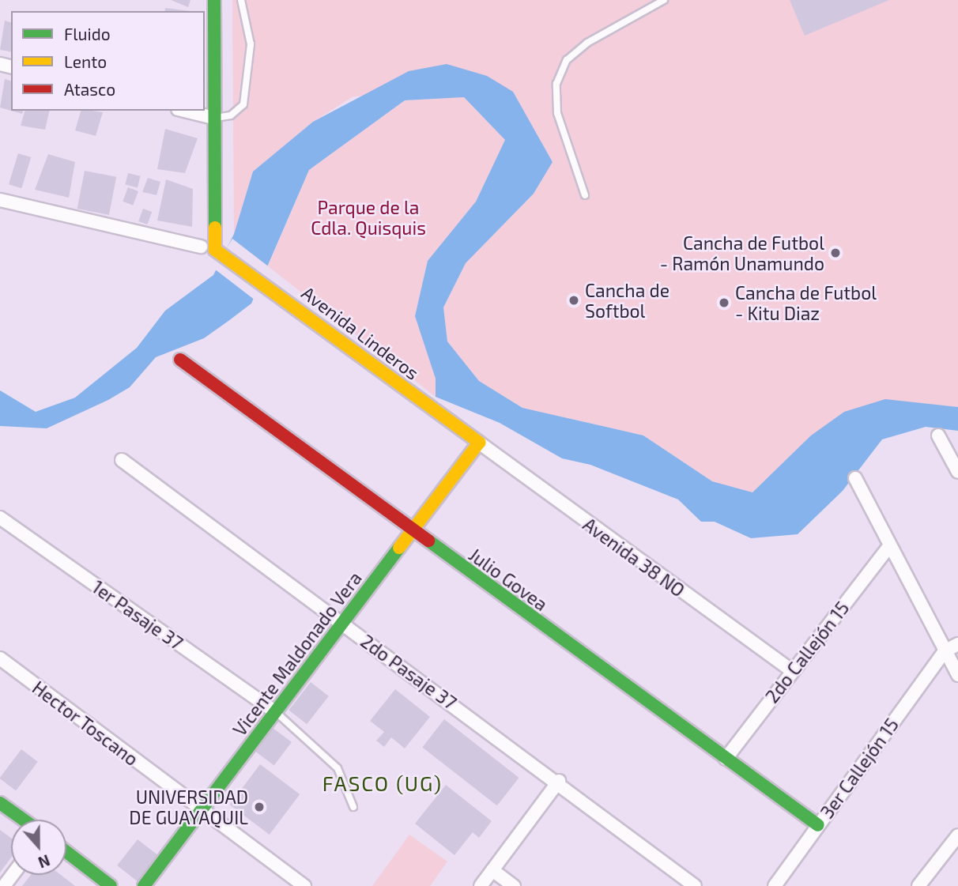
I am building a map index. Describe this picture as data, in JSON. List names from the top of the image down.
{
  "streets": {
    "street": [
      "Avenida Linderos",
      "Avenida 38 NO",
      "Julio Govea",
      "1er Pasaje 37",
      "2do Callejón 15",
      "Vicente Maldonado Vera",
      "2do Pasaje 37",
      "Hector Toscano",
      "3er Callejón 15"
    ]
  },
  "crossings": [
    ["Avenida Linderos", "Avenida 38 NO"],
    ["Avenida Linderos", "Vicente Maldonado Vera"],
    ["Avenida 38 NO", "2do Callejón 15"],
    ["Avenida 38 NO", "Vicente Maldonado Vera"],
    ["Julio Govea", "2do Callejón 15"],
    ["Julio Govea", "Vicente Maldonado Vera"],
    ["Julio Govea", "3er Callejón 15"],
    ["1er Pasaje 37", "Vicente Maldonado Vera"],
    ["Vicente Maldonado Vera", "2do Pasaje 37"],
    ["Vicente Maldonado Vera", "Hector Toscano"]
  ],
  "districts": ["FASCO (UG)"],
  "parks": ["Parque de la Cdla. Quisquis"],
  "places": [
    "Cancha de Futbol - Ramón Unamundo",
    "Cancha de Softbol",
    "Cancha de Futbol - Kitu Diaz",
    "UNIVERSIDAD DE GUAYAQUIL"
  ],
  "legend": ["Fluido", "Lento", "Atasco"],
  "north": "bottom"
}
